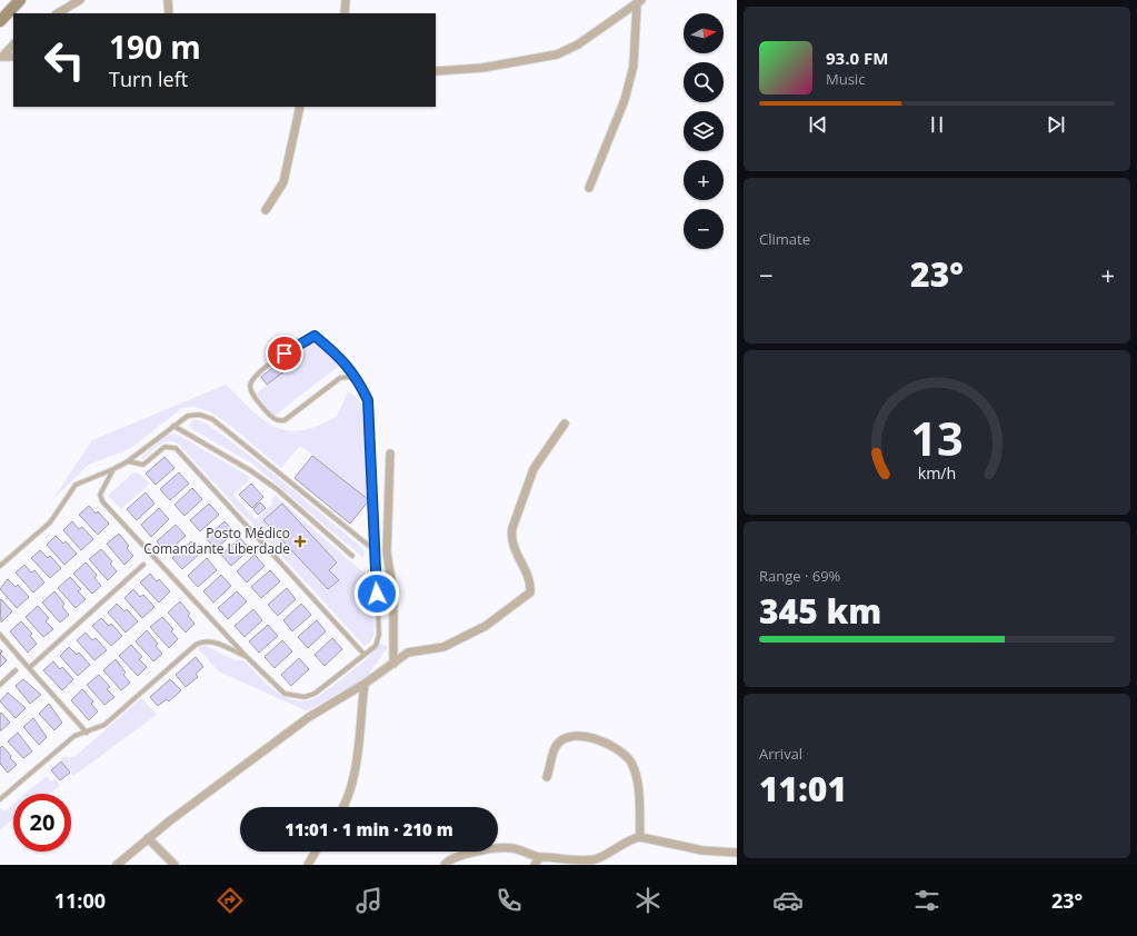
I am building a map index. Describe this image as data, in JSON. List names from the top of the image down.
{
  "places": {
    "health": ["Posto Médico Comandante Liberdade"]
  },
  "north": "right",
  "page": {
    "map_buttons": ["+", "−"],
    "turn": ["190 m", "Turn left"],
    "song": ["93.0 FM", "Music"],
    "tile": [
      "Climate",
      ["Range · 69%", "345 km"],
      ["Arrival", "11:01"]
    ],
    "heat": ["−", "23°", "+"],
    "limit": "20",
    "trip": "11:01 · 1 min · 210 m",
    "tabs": ["11:00", "23°"],
    "gauge": ["13", "km/h"]
  }
}
